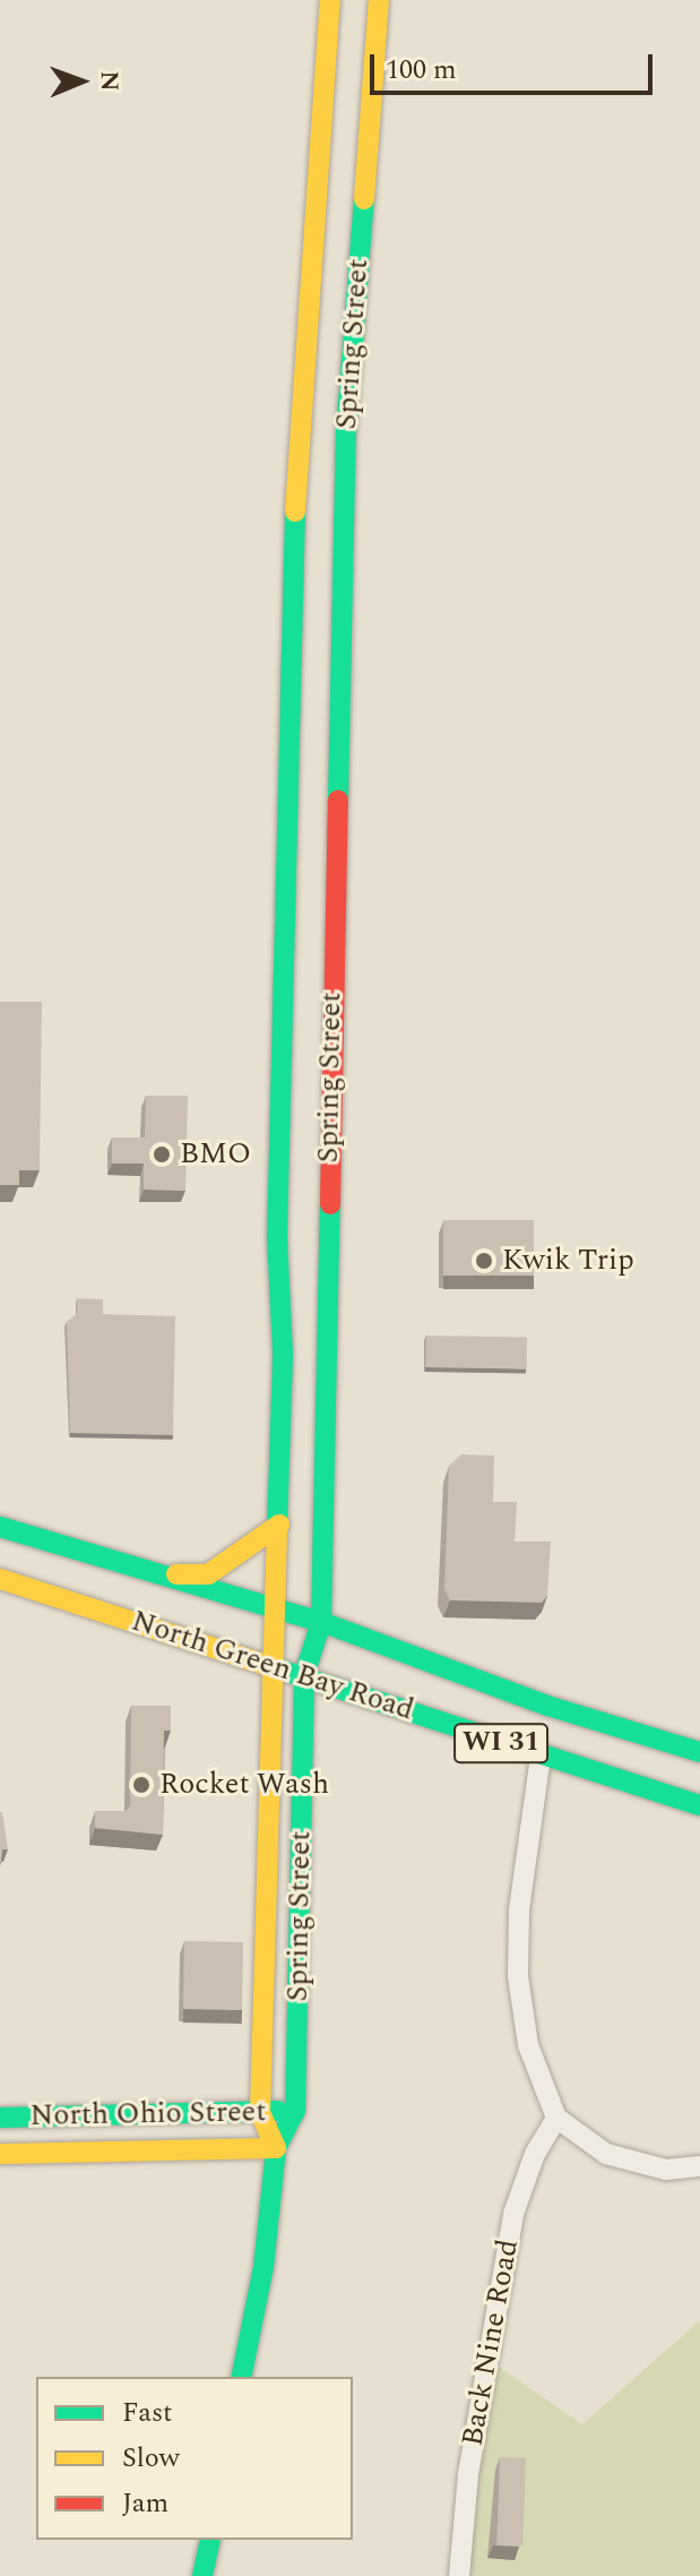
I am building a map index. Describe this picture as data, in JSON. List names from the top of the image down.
{
  "streets": {
    "main road": [
      "Spring Street",
      "North Green Bay Road",
      "WI 31",
      "North Ohio Street"
    ],
    "street": ["Back Nine Road"]
  },
  "crossings": [
    ["Spring Street", "North Green Bay Road"],
    ["Spring Street", "North Ohio Street"]
  ],
  "places": ["BMO", "Kwik Trip", "Rocket Wash"],
  "legend": ["Fast", "Slow", "Jam"],
  "scale_bar": "100 m",
  "north": "right"
}
